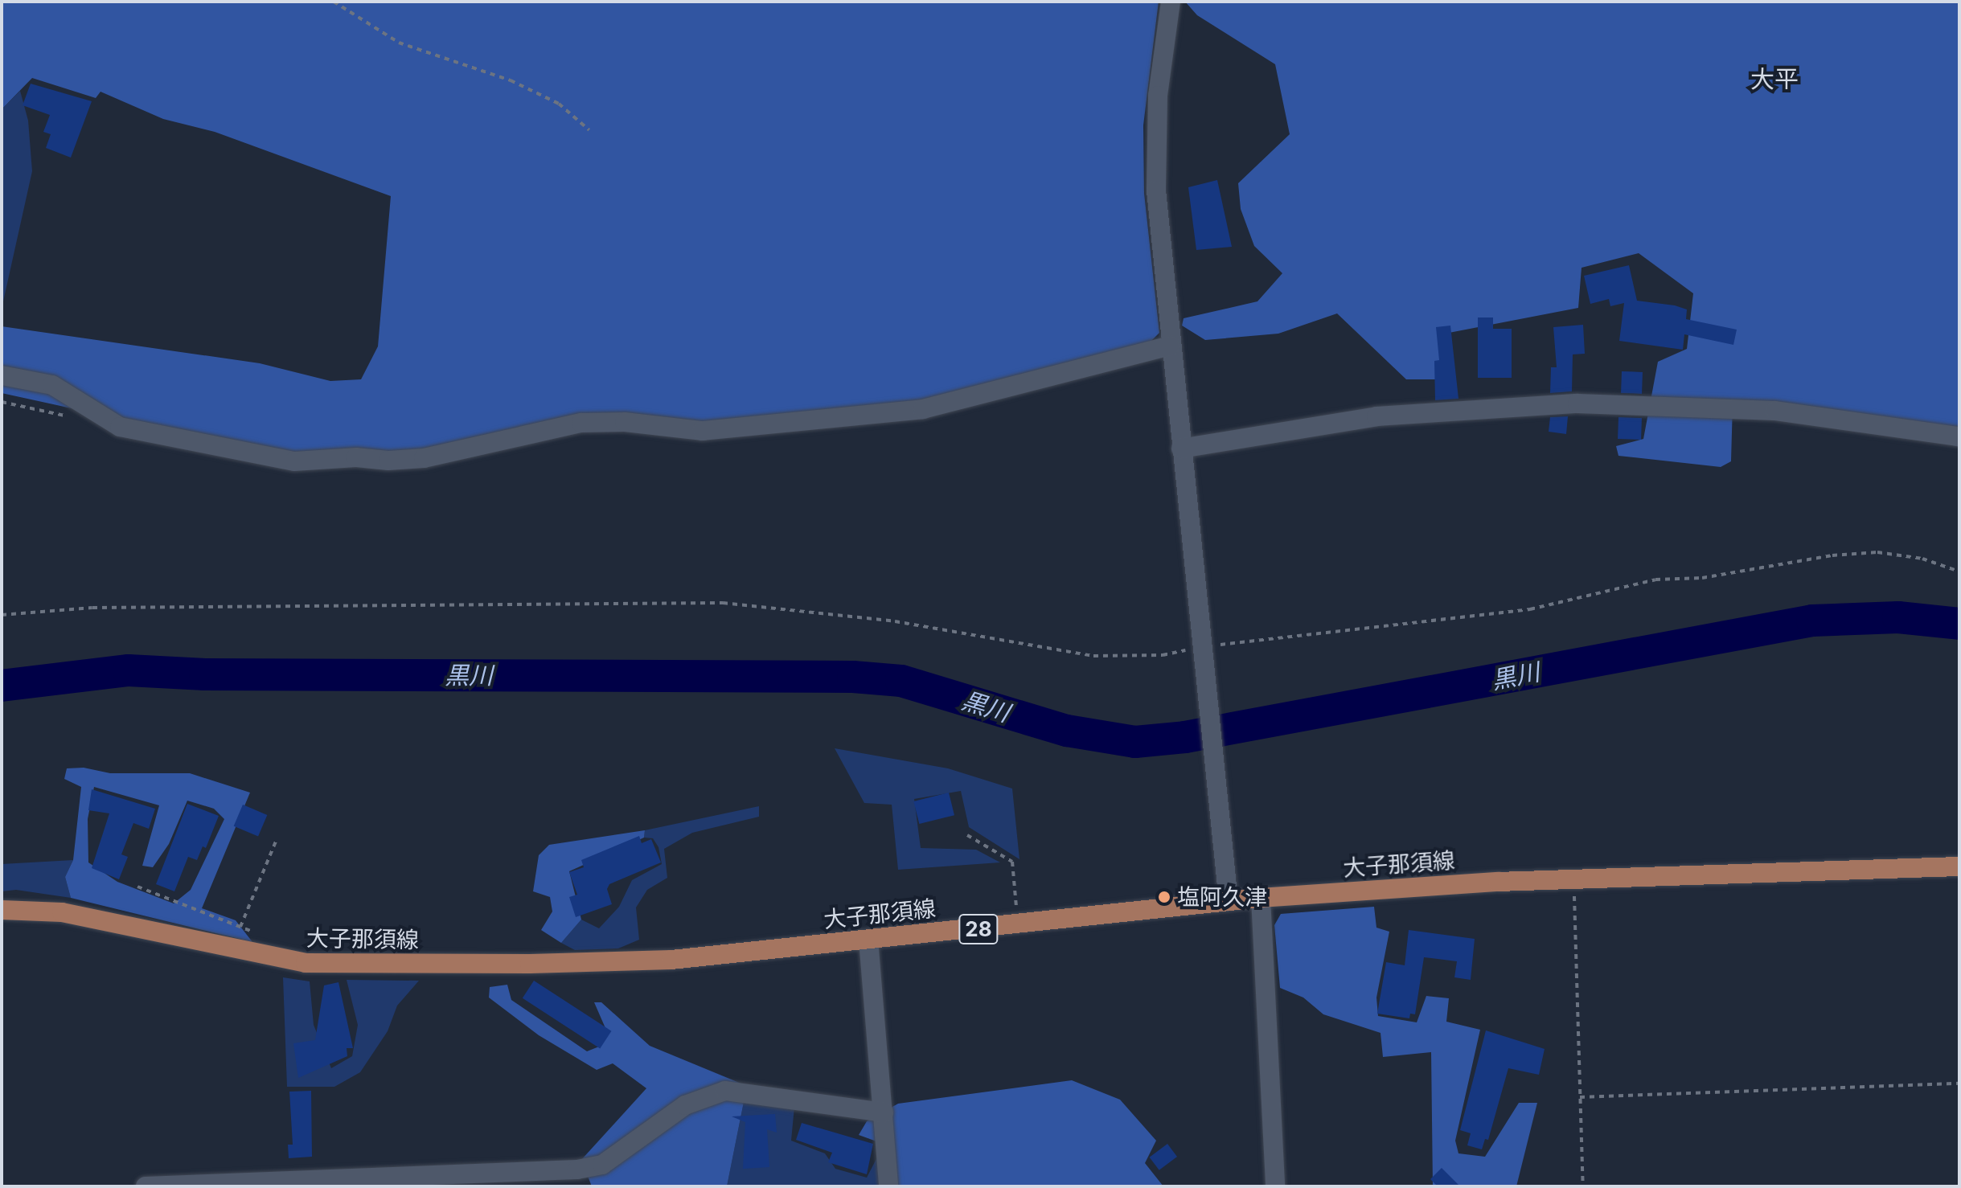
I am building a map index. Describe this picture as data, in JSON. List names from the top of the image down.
{
  "streets": {
    "main road": ["大子那須線", "28"]
  },
  "districts": ["大平"],
  "water": ["黒川"],
  "places": ["塩阿久津"]
}
